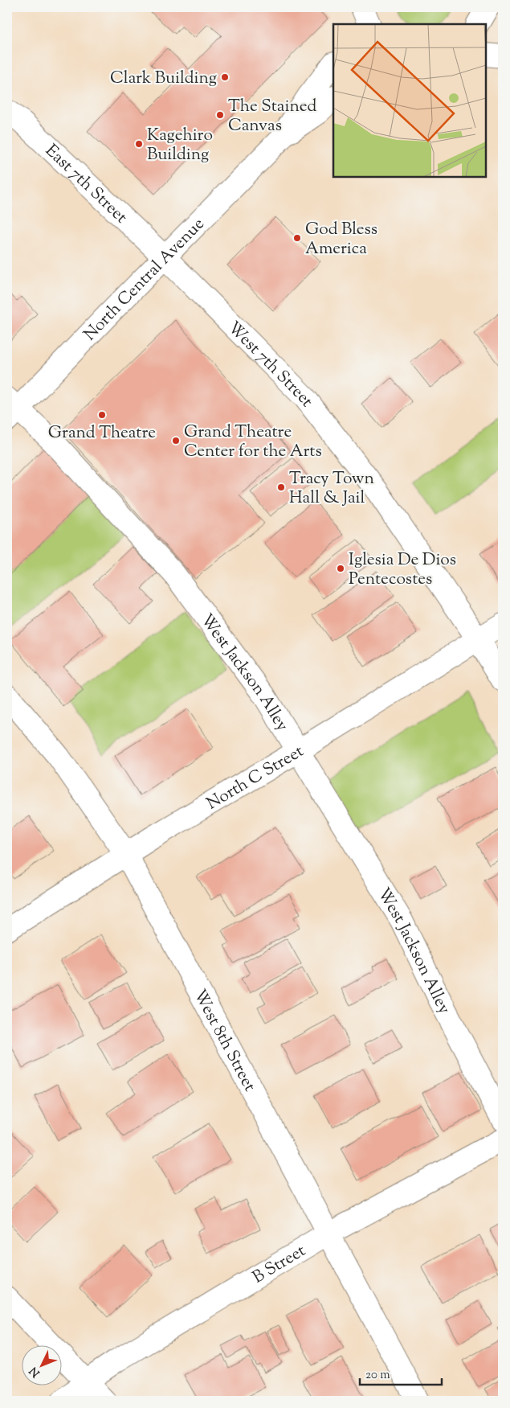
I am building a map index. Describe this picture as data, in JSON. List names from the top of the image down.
{
  "streets": {
    "street": [
      "East 7th Street",
      "North Central Avenue",
      "West 7th Street",
      "West Jackson Alley",
      "North C Street",
      "West 8th Street",
      "B Street"
    ]
  },
  "crossings": [
    ["East 7th Street", "North Central Avenue"],
    ["East 7th Street", "West 7th Street"],
    ["North Central Avenue", "West 7th Street"],
    ["North Central Avenue", "West Jackson Alley"],
    ["West 7th Street", "North C Street"],
    ["West Jackson Alley", "North C Street"],
    ["North C Street", "West 8th Street"],
    ["West 8th Street", "B Street"]
  ],
  "places": [
    "Clark Building",
    "The Stained Canvas",
    "Kagehiro Building",
    "God Bless America",
    "Grand Theatre",
    "Grand Theatre Center for the Arts",
    "Tracy Town Hall & Jail",
    "Iglesia De Dios Pentecostes"
  ],
  "scale_bar": "20 m",
  "north": "bottom left"
}
